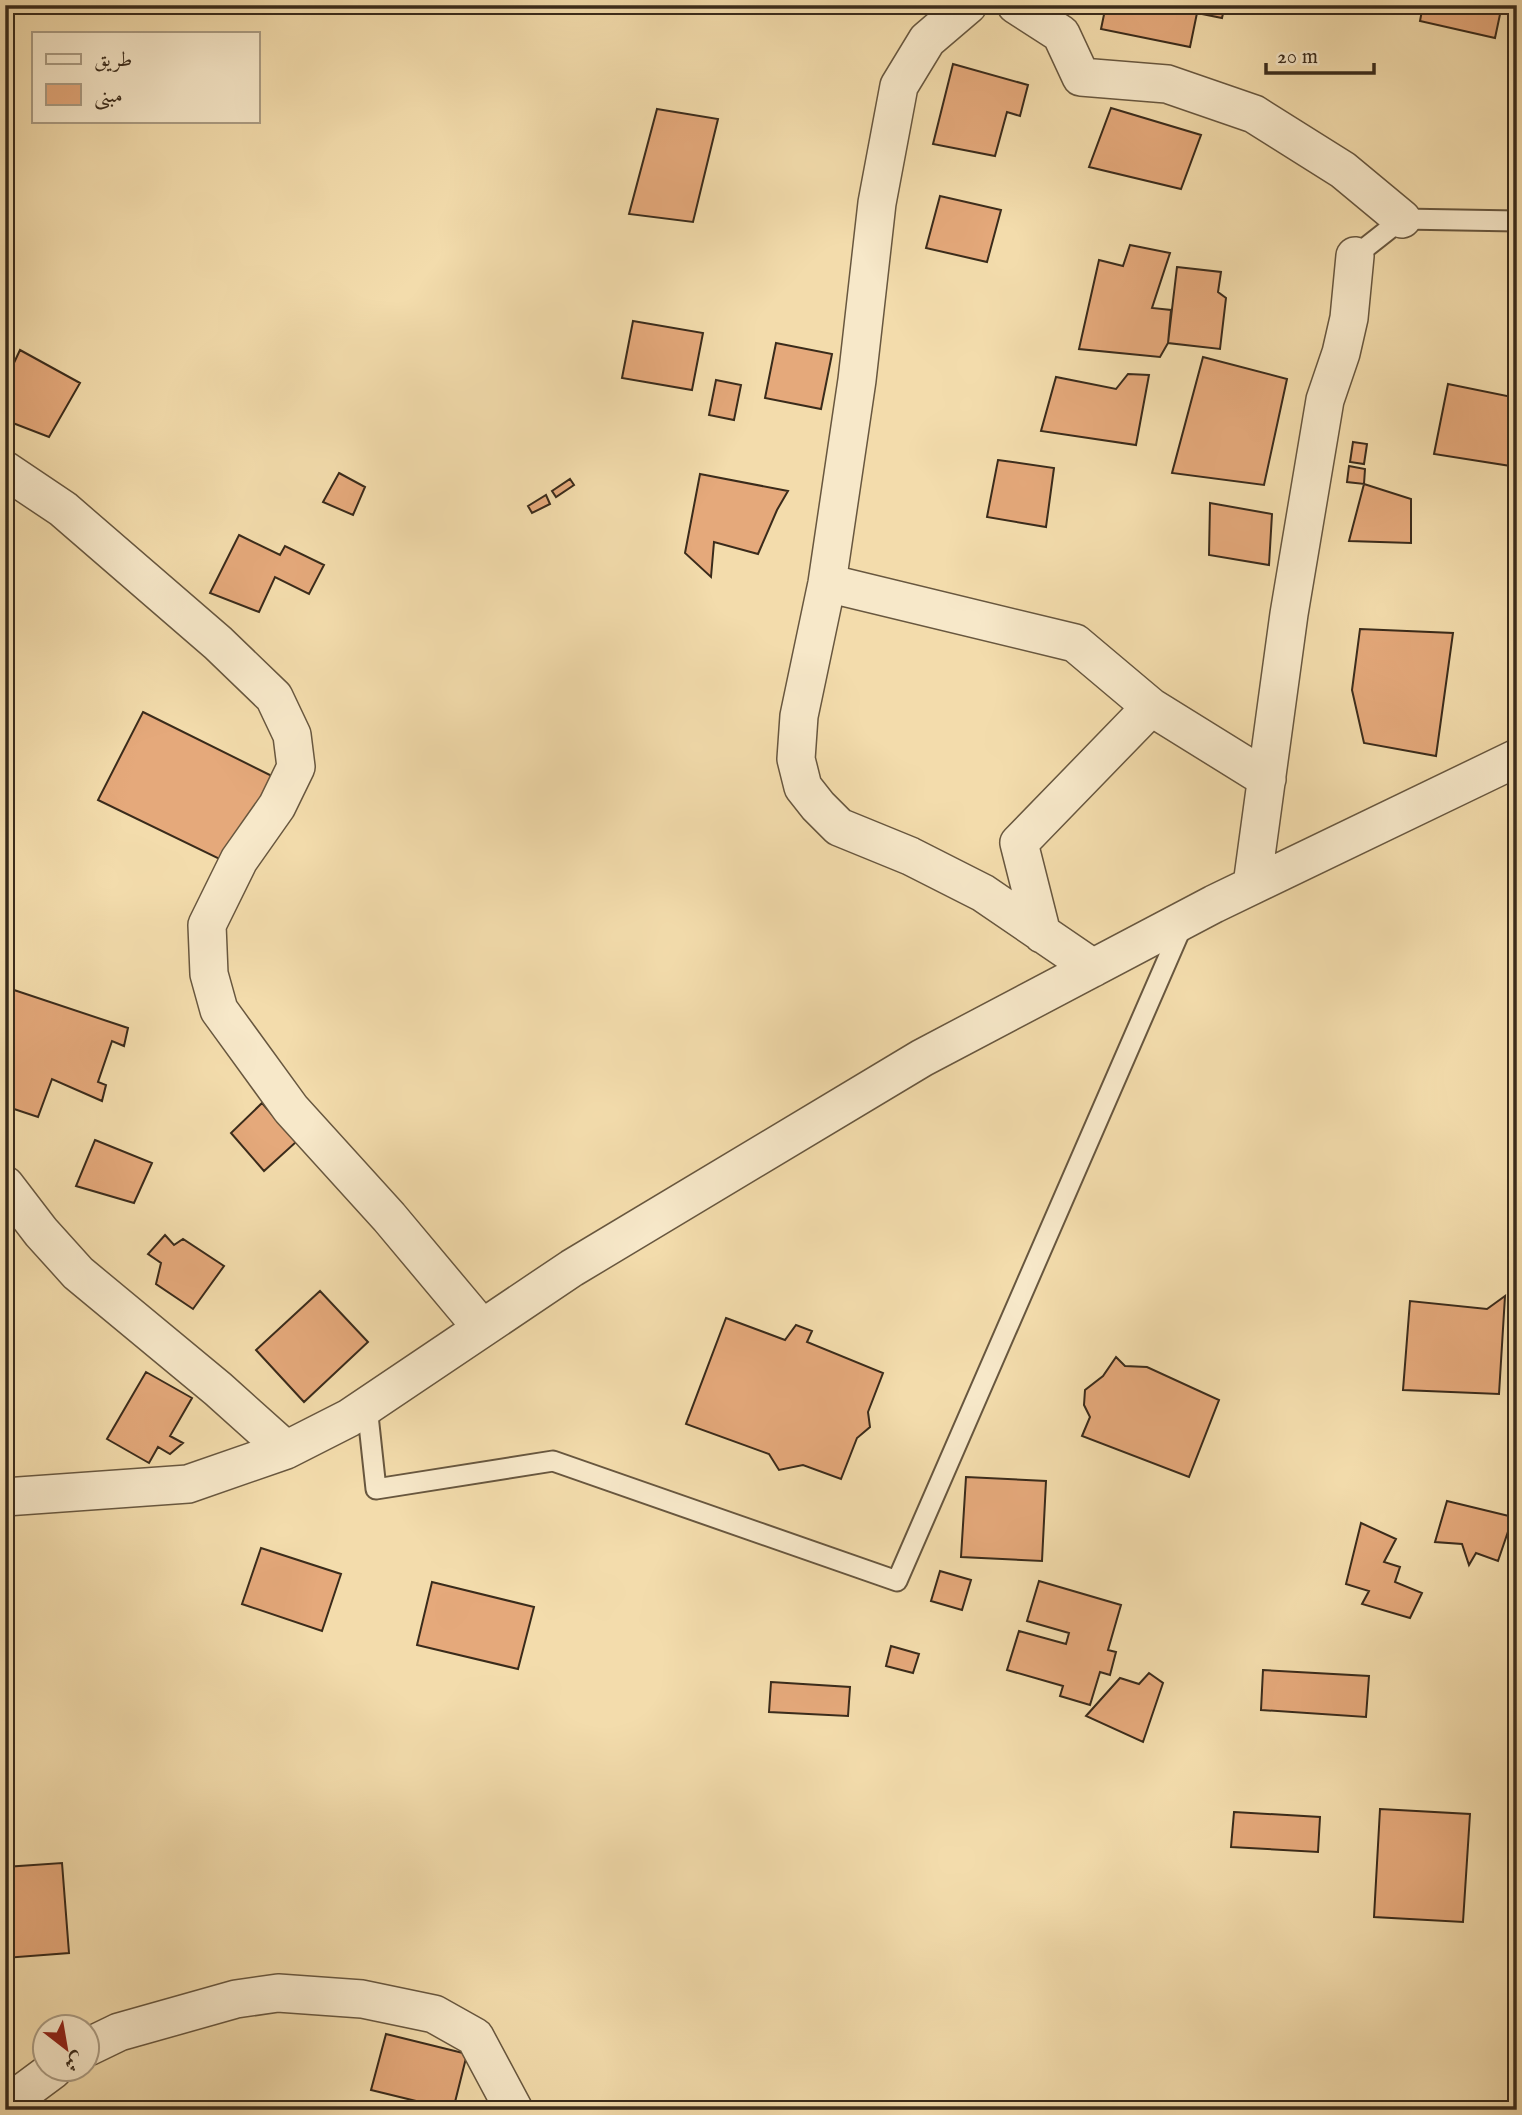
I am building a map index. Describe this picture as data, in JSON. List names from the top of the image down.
{
  "legend": ["طريق", "مبنى"],
  "scale_bar": "20 m",
  "north": "bottom right"
}
